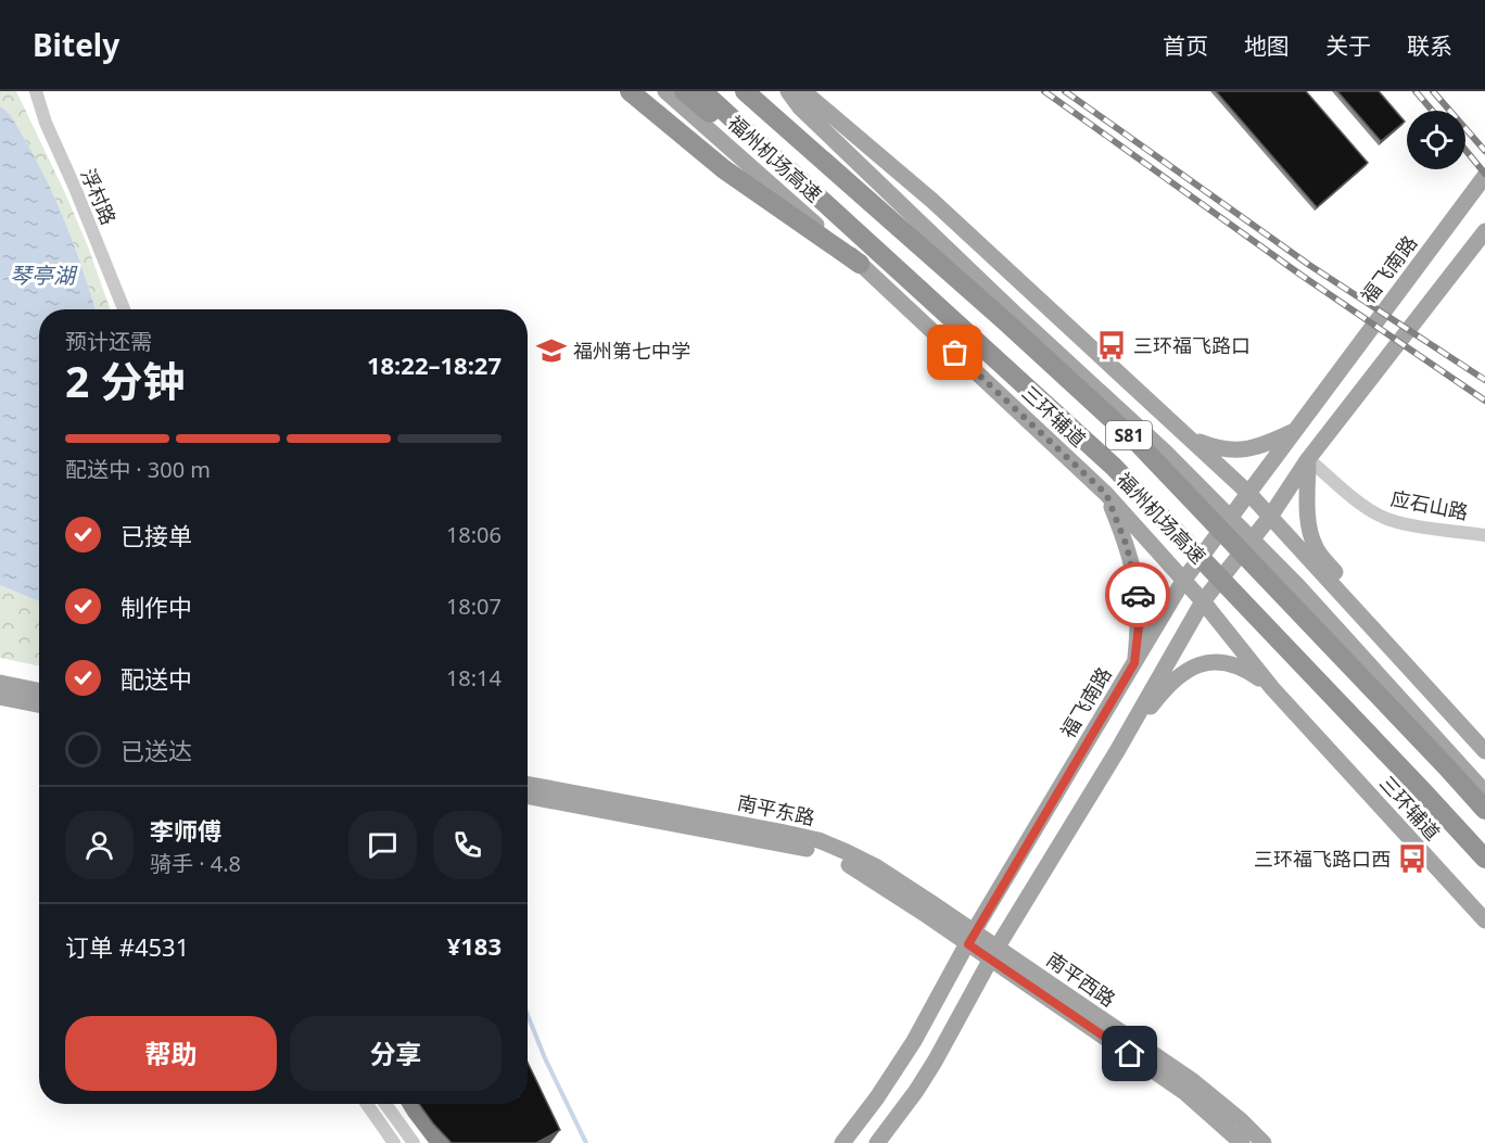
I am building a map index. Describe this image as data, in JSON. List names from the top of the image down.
{
  "streets": {
    "highway": ["福州机场高速", "S81"],
    "main road": [
      "福飞南路",
      "三环辅道",
      "南平东路",
      "南平西路"
    ],
    "street": ["浮村路", "应石山路"]
  },
  "crossings": [
    ["福飞南路", "三环辅道"],
    ["福飞南路", "南平东路"],
    ["南平东路", "南平西路"]
  ],
  "water": ["琴亭湖"],
  "places": {
    "bus stop": ["三环福飞路口", "三环福飞路口西"],
    "school or university": ["福州第七中学"]
  },
  "page": {
    "header": "Bitely",
    "nav": [
      "首页",
      "地图",
      "关于",
      "联系"
    ],
    "heading": ["2 分钟", "预计还需", "18:22–18:27"],
    "panel": [
      "李师傅",
      "骑手 · 4.8",
      "订单 #4531",
      "¥183"
    ],
    "bar": "配送中 · 300 m",
    "list": [
      ["已接单", "18:06"],
      ["制作中", "18:07"],
      ["配送中", "18:14"],
      "已送达"
    ],
    "buttons": ["帮助", "分享"]
  }
}
